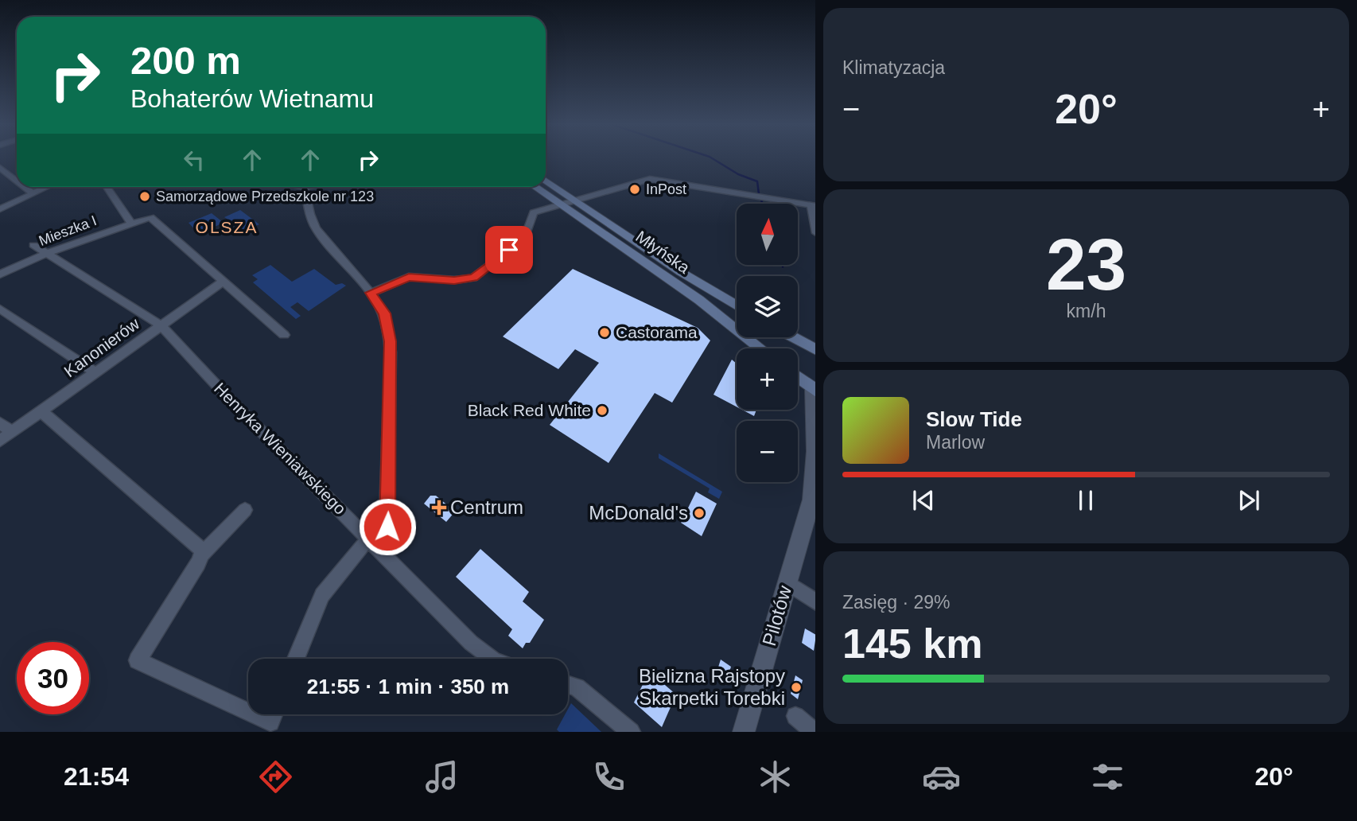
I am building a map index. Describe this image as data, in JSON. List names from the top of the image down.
{
  "streets": {
    "main road": ["Młyńska"],
    "street": [
      "Mieszka I",
      "Kanonierów",
      "Henryka Wieniawskiego",
      "Pilotów"
    ]
  },
  "crossings": [
    ["Mieszka I", "Kanonierów"],
    ["Mieszka I", "Henryka Wieniawskiego"],
    ["Kanonierów", "Henryka Wieniawskiego"]
  ],
  "districts": ["OLSZA"],
  "places": {
    "other": [
      "InPost",
      "Samorządowe Przedszkole nr 123",
      "Castorama",
      "Black Red White",
      "McDonald's",
      "Bielizna Rajstopy Skarpetki Torebki"
    ],
    "health": ["Centrum"]
  },
  "north": "top",
  "page": {
    "tile": [
      "Klimatyzacja",
      ["23", "km/h"],
      ["Zasięg · 29%", "145 km"]
    ],
    "turn": ["200 m", "Bohaterów Wietnamu"],
    "heat": ["−", "20°", "+"],
    "map_buttons": ["+", "−"],
    "song": ["Slow Tide", "Marlow"],
    "limit": "30",
    "trip": "21:55 · 1 min · 350 m",
    "tabs": ["21:54", "20°"]
  }
}
